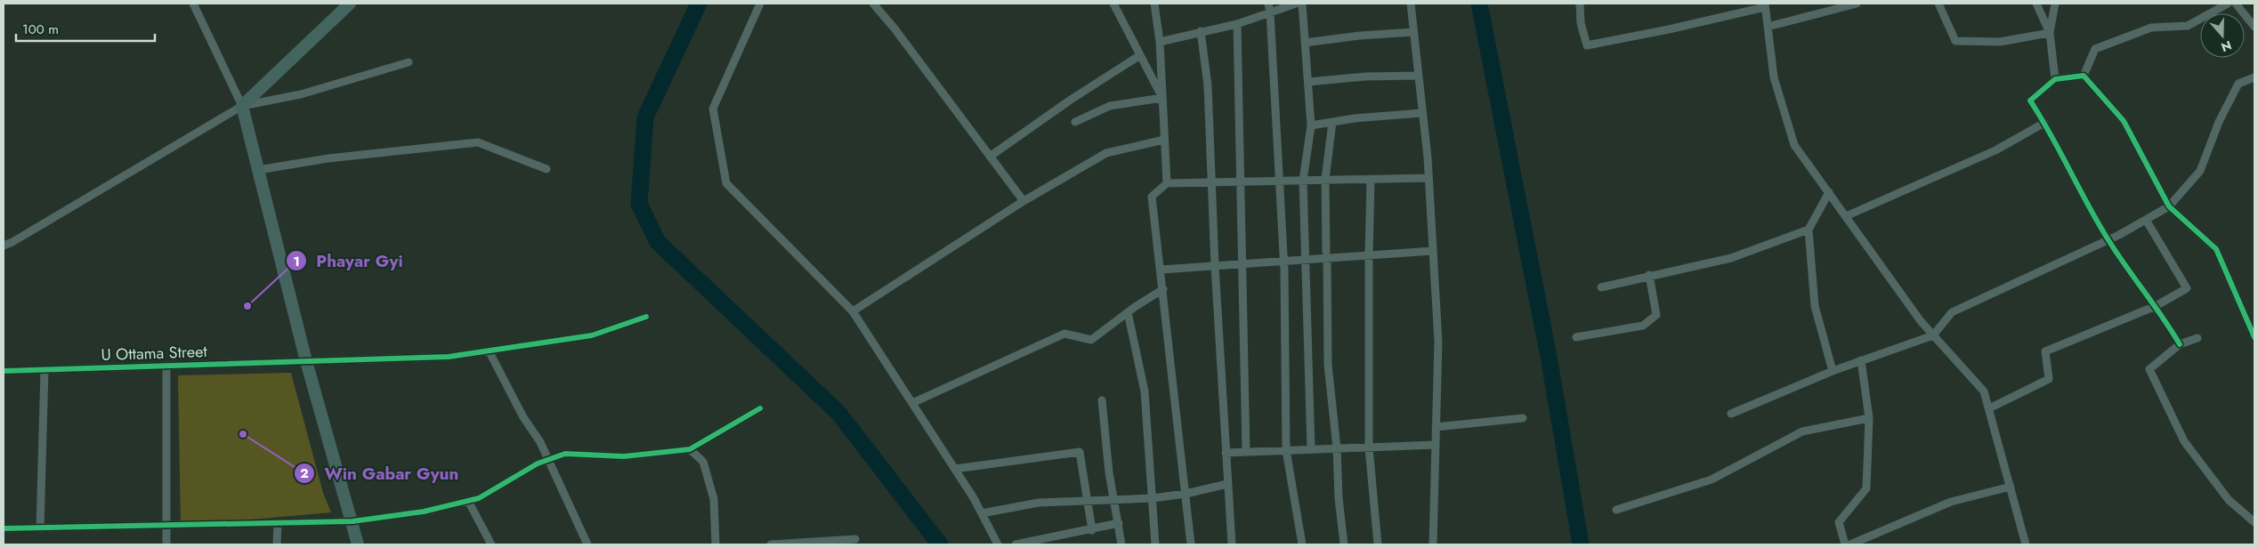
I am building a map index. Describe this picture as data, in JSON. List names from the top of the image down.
{
  "streets": {
    "street": ["U Ottama Street"]
  },
  "places": ["Phayar Gyi", "Win Gabar Gyun"],
  "scale_bar": "100 m",
  "north": "bottom"
}
